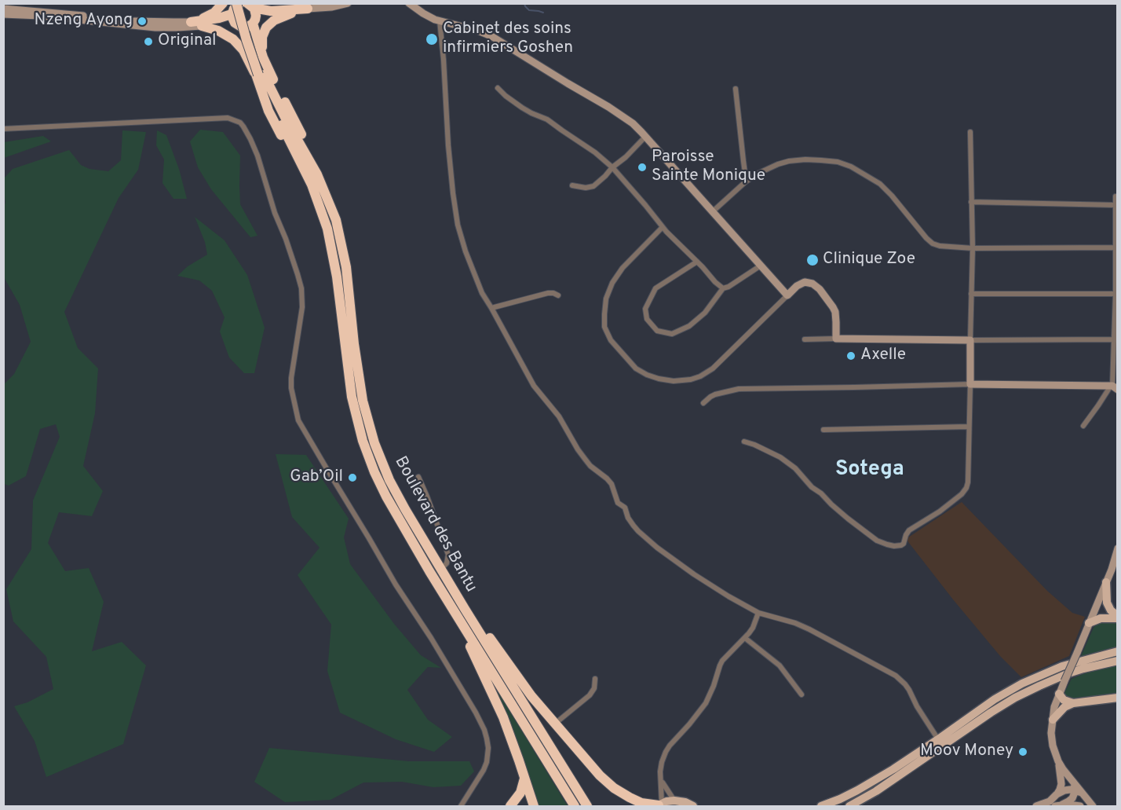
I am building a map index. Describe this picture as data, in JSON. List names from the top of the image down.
{
  "streets": {
    "highway": ["Boulevard des Bantu"]
  },
  "districts": ["Sotega"],
  "places": [
    "Nzeng Ayong",
    "Cabinet des soins infirmiers Goshen",
    "Original",
    "Paroisse Sainte Monique",
    "Clinique Zoe",
    "Axelle",
    "Gab’Oil",
    "Moov Money"
  ]
}
